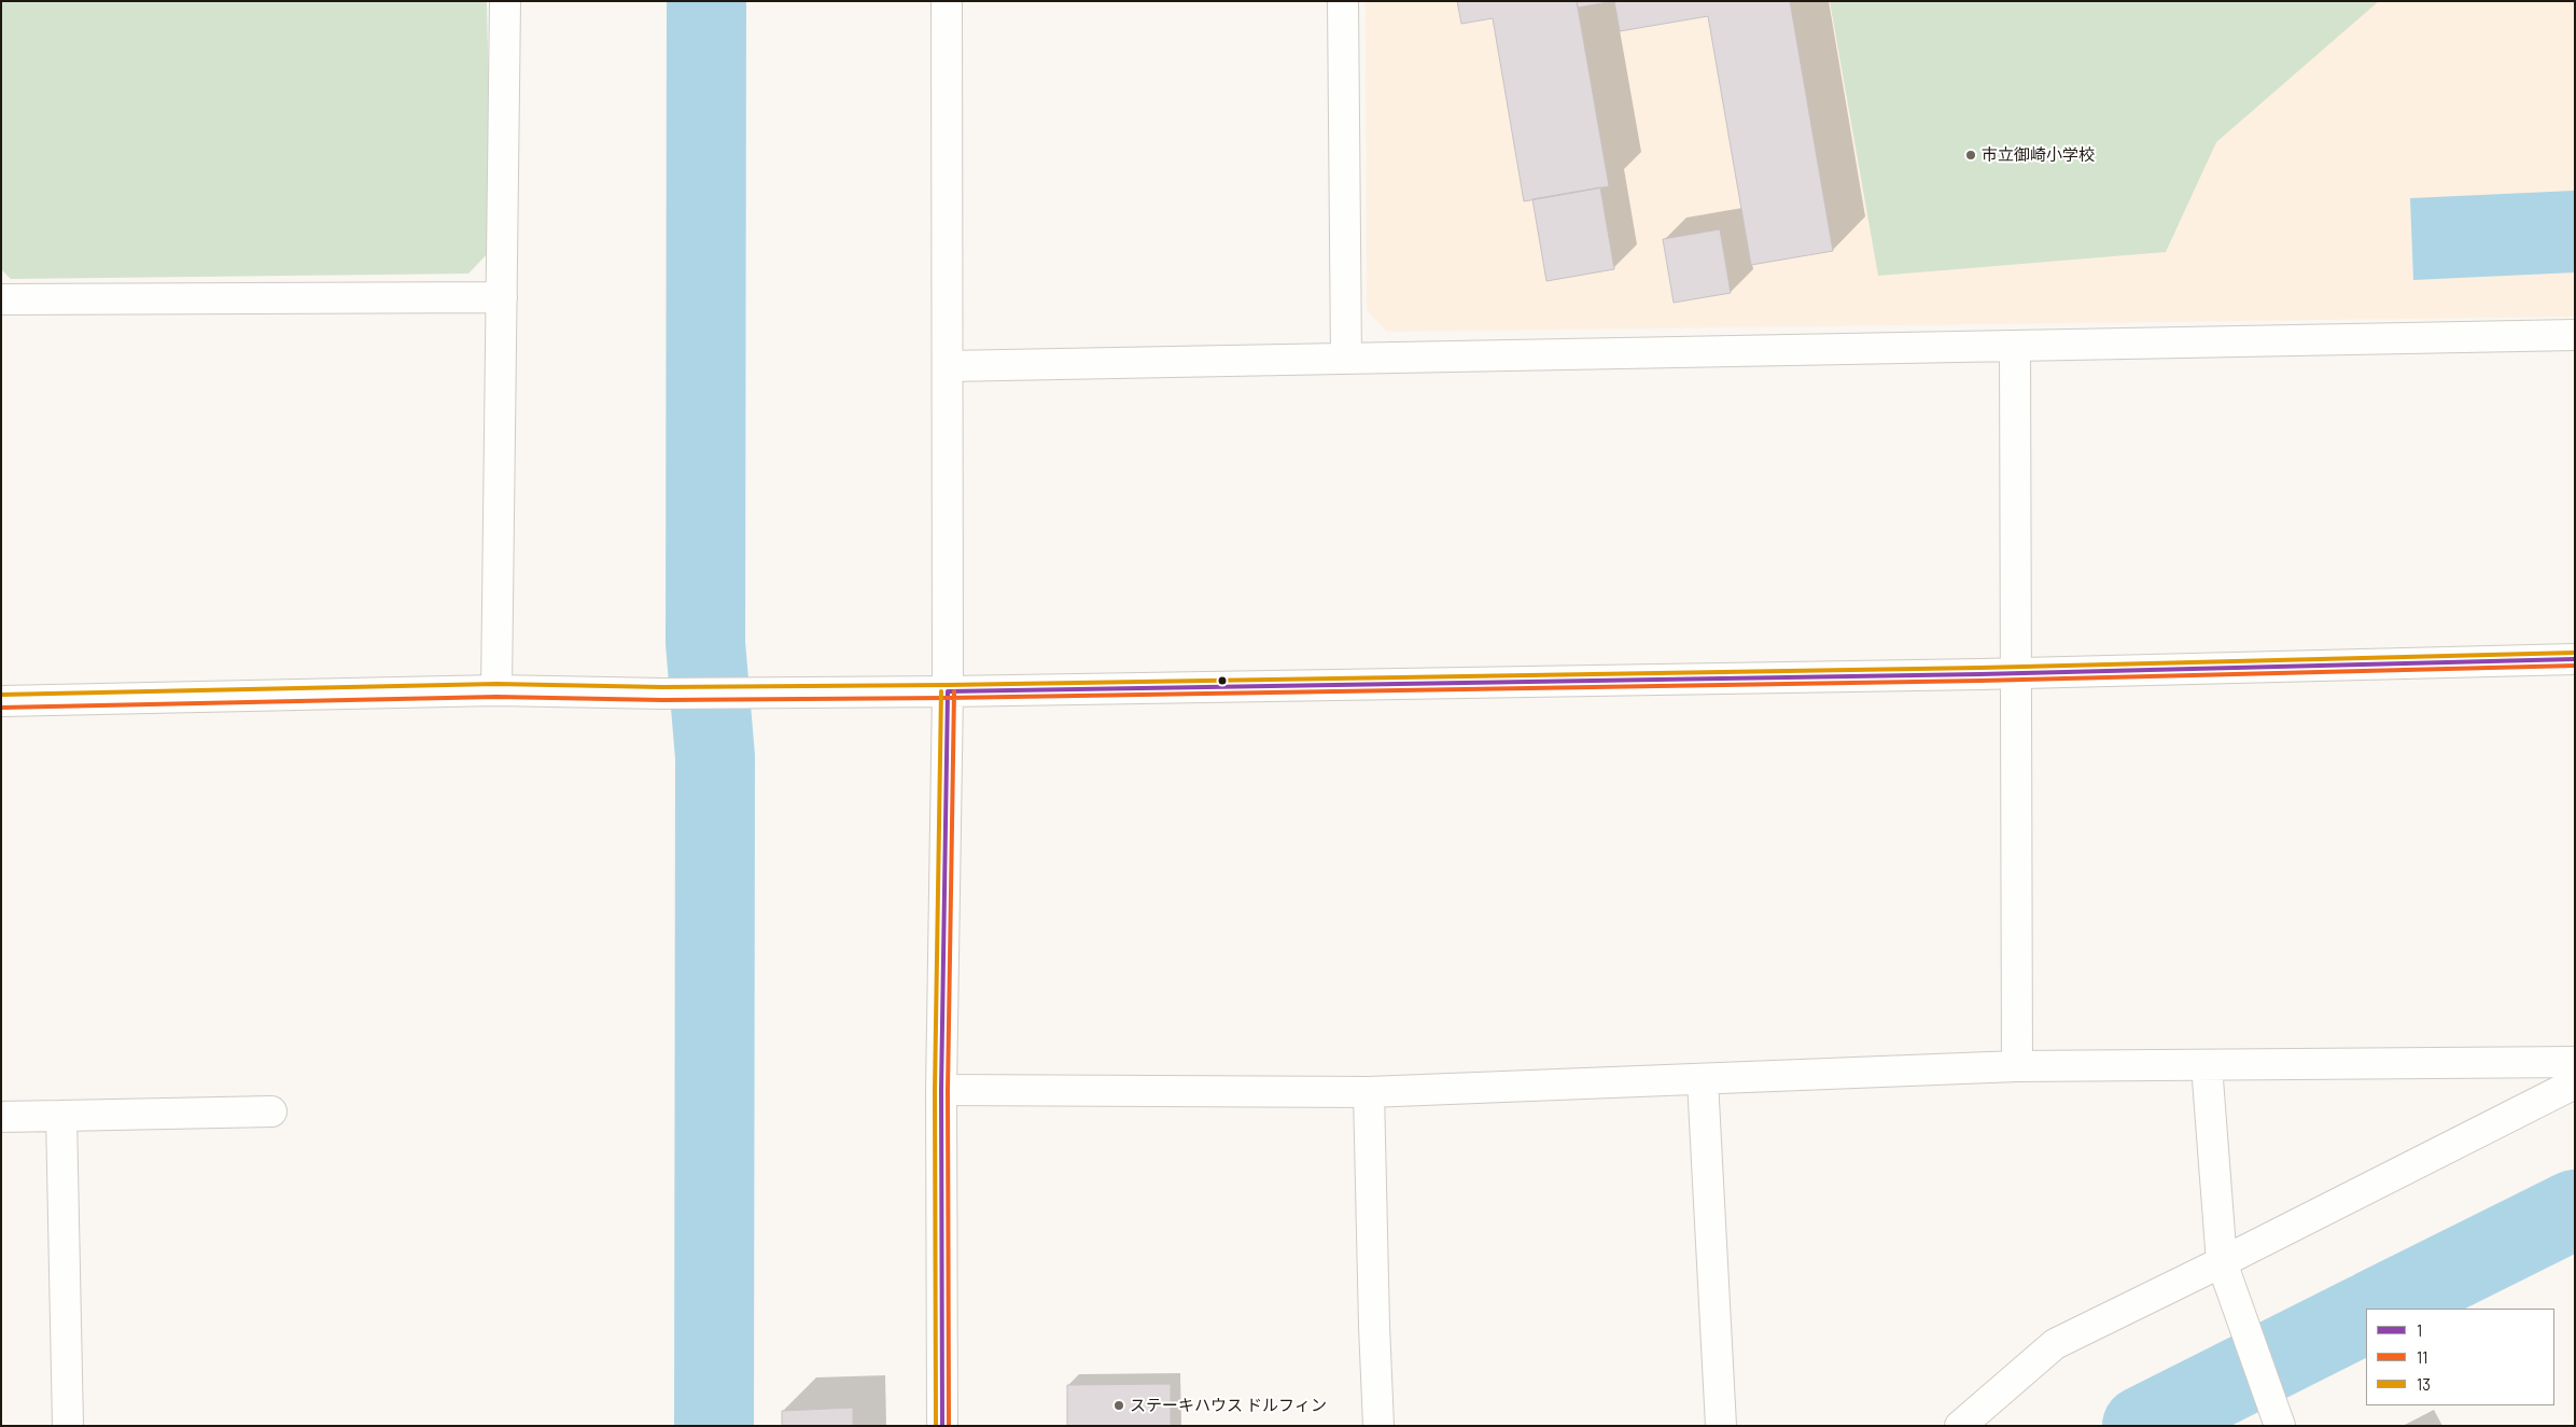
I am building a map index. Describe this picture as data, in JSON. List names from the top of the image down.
{
  "places": ["市立御崎小学校", "ステーキハウス ドルフィン"],
  "lines": ["transit line 13", "transit line 1", "transit line 11"],
  "legend": ["1", "11", "13"]
}
